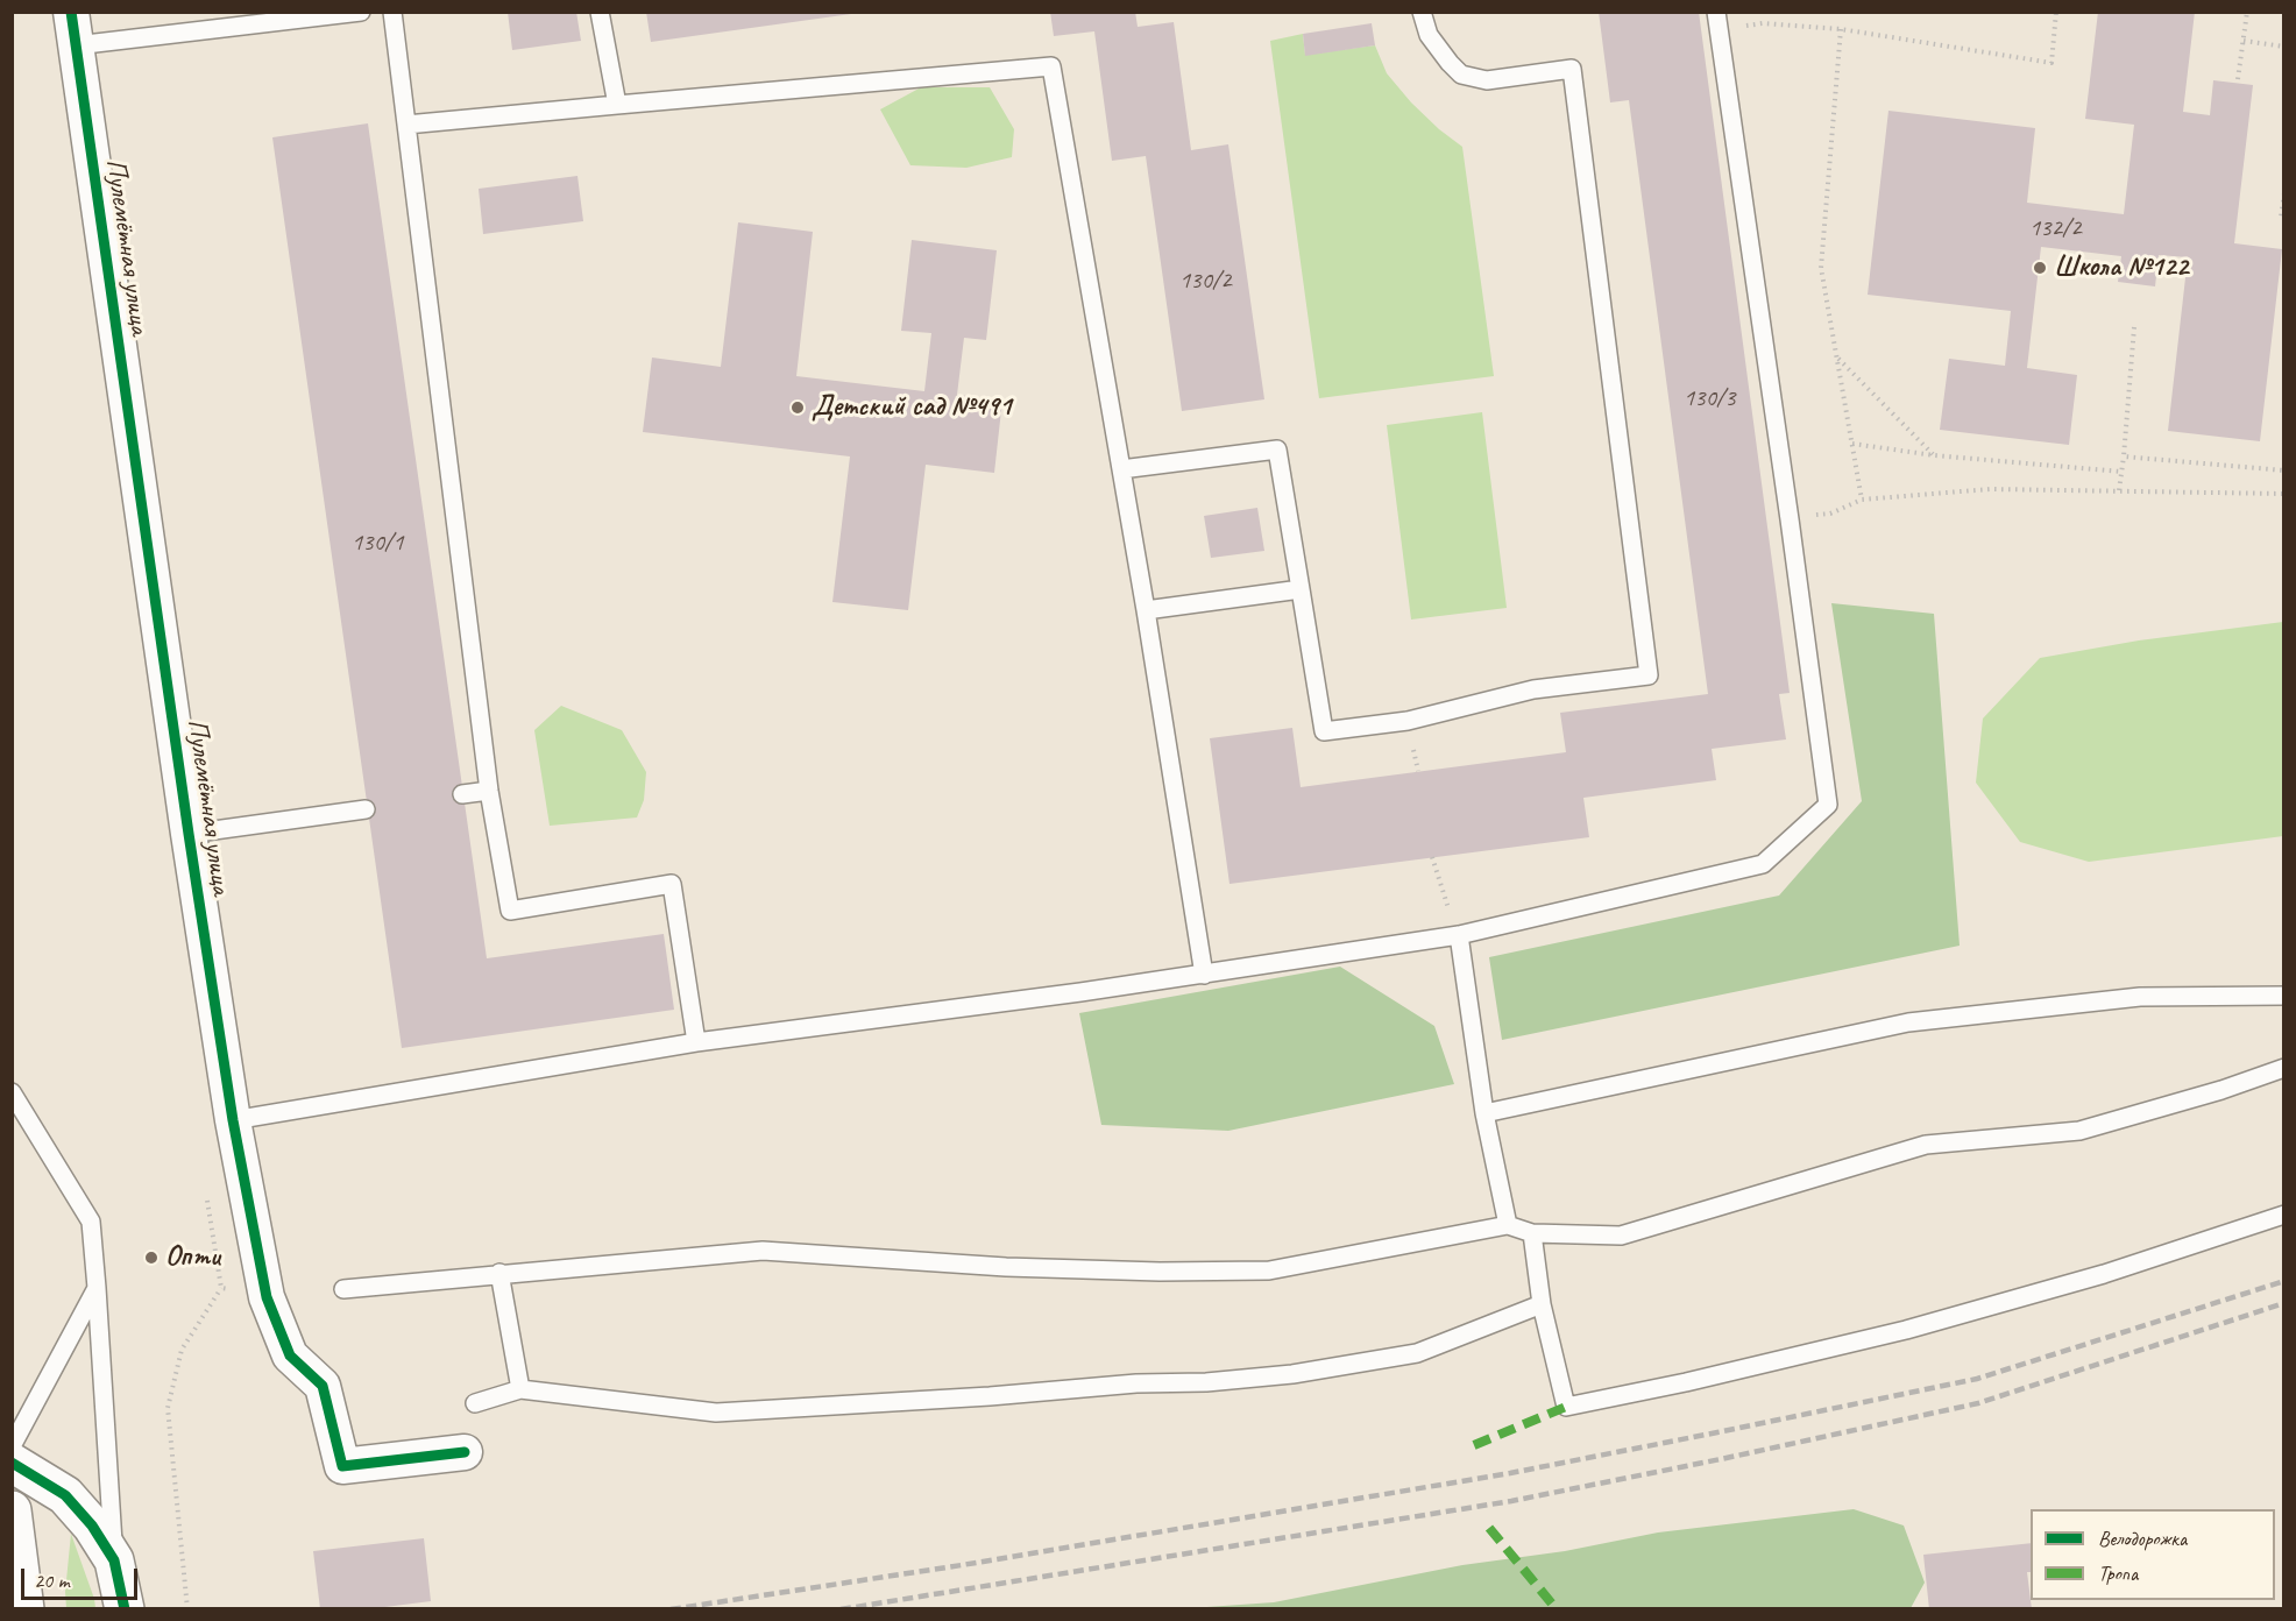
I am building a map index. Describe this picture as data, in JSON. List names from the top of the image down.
{
  "streets": {
    "street": ["Пулемётная улица"]
  },
  "places": ["Школа №122", "Детский сад №491", "Опти"],
  "house_numbers": [
    "132/2",
    "130/2",
    "130/3",
    "130/1"
  ],
  "legend": ["Велодорожка", "Тропа"],
  "scale_bar": "20 m"
}
